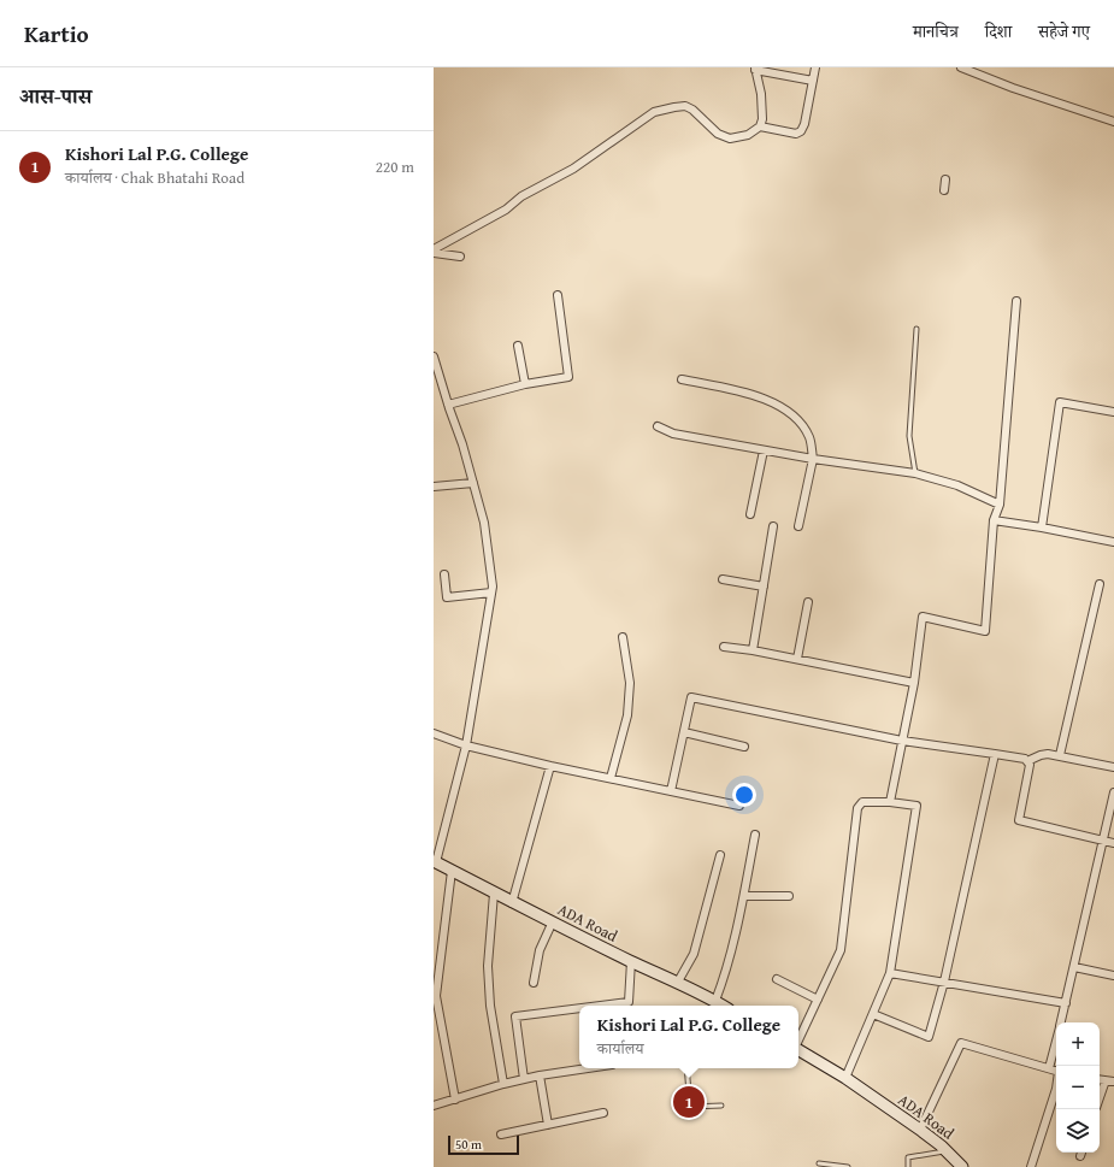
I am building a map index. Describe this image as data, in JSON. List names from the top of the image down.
{
  "streets": {
    "street": ["ADA Road"]
  },
  "scale_bar": "50 m",
  "page": {
    "header": "Kartio",
    "nav": ["मानचित्र", "दिशा", "सहेजे गए"],
    "heading": "आस-पास",
    "list": [
      {
        "mark": "1",
        "name": "Kishori Lal P.G. College",
        "note": "कार्यालय · Chak Bhatahi Road",
        "value": "220 m"
      }
    ],
    "popup": ["Kishori Lal P.G. College", "कार्यालय"],
    "map_buttons": ["+", "−"],
    "pins": "1",
    "scale": "50 m"
  }
}
